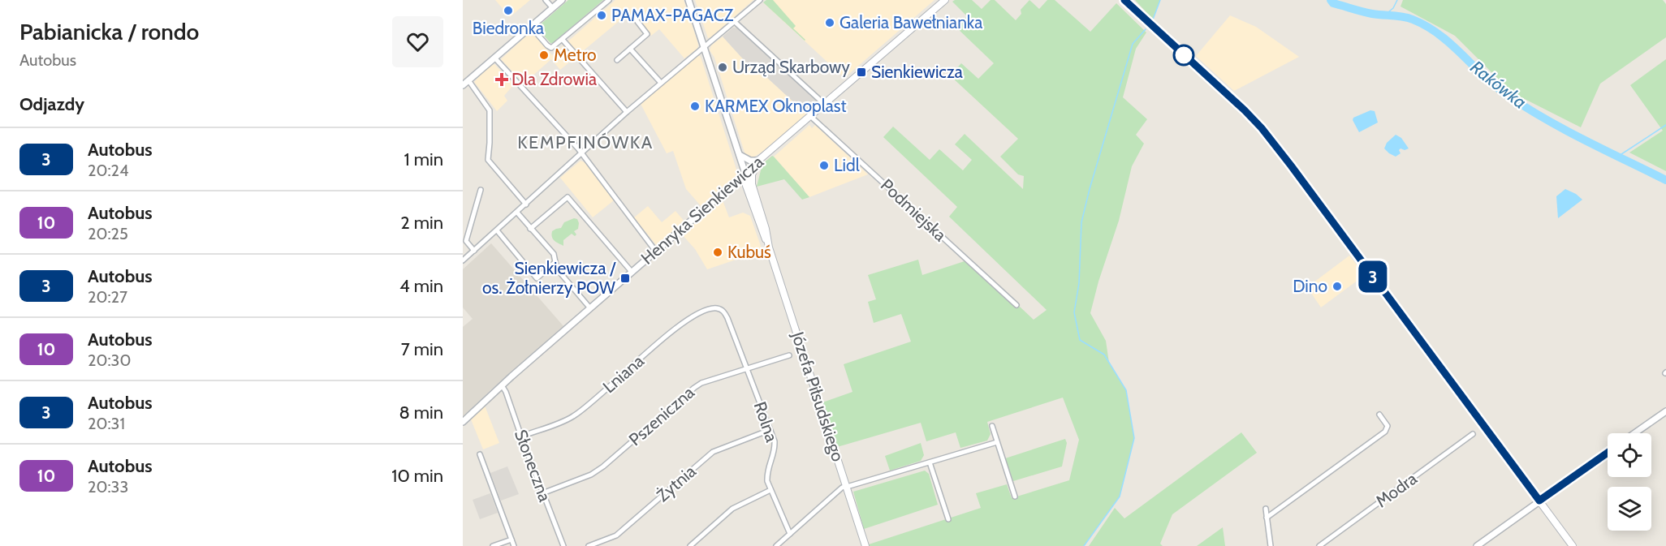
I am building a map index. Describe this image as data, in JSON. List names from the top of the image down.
{
  "streets": {
    "main road": ["Henryka Sienkiewicza", "Józefa Piłsudskiego"],
    "street": [
      "Podmiejska",
      "Lniana",
      "Pszeniczna",
      "Rolna",
      "Słoneczna",
      "Żytnia",
      "Modra"
    ]
  },
  "crossings": [
    ["Henryka Sienkiewicza", "Podmiejska"],
    ["Henryka Sienkiewicza", "Józefa Piłsudskiego"],
    ["Henryka Sienkiewicza", "Słoneczna"],
    ["Lniana", "Rolna"],
    ["Lniana", "Słoneczna"],
    ["Pszeniczna", "Rolna"],
    ["Pszeniczna", "Słoneczna"],
    ["Rolna", "Żytnia"]
  ],
  "districts": ["KEMPFINÓWKA"],
  "water": ["Rakówka"],
  "places": {
    "other": [
      "Biedronka",
      "PAMAX-PAGACZ",
      "Galeria Bawełnianka",
      "Metro",
      "Urząd Skarbowy",
      "KARMEX Oknoplast",
      "Lidl",
      "Kubuś",
      "Dino"
    ],
    "transit": ["Sienkiewicza", "Sienkiewicza / os. Żołnierzy POW"],
    "health": ["Dla Zdrowia"]
  },
  "lines": ["bus line 3"],
  "page": {
    "heading": [
      ["Pabianicka / rondo", "Autobus"],
      "Odjazdy"
    ],
    "on_map": "3",
    "list": [
      {
        "mark": "3",
        "name": "Autobus",
        "note": "20:24",
        "value": "1 min"
      },
      {
        "mark": "10",
        "name": "Autobus",
        "note": "20:25",
        "value": "2 min"
      },
      {
        "mark": "3",
        "name": "Autobus",
        "note": "20:27",
        "value": "4 min"
      },
      {
        "mark": "10",
        "name": "Autobus",
        "note": "20:30",
        "value": "7 min"
      },
      {
        "mark": "3",
        "name": "Autobus",
        "note": "20:31",
        "value": "8 min"
      },
      {
        "mark": "10",
        "name": "Autobus",
        "note": "20:33",
        "value": "10 min"
      }
    ]
  }
}
